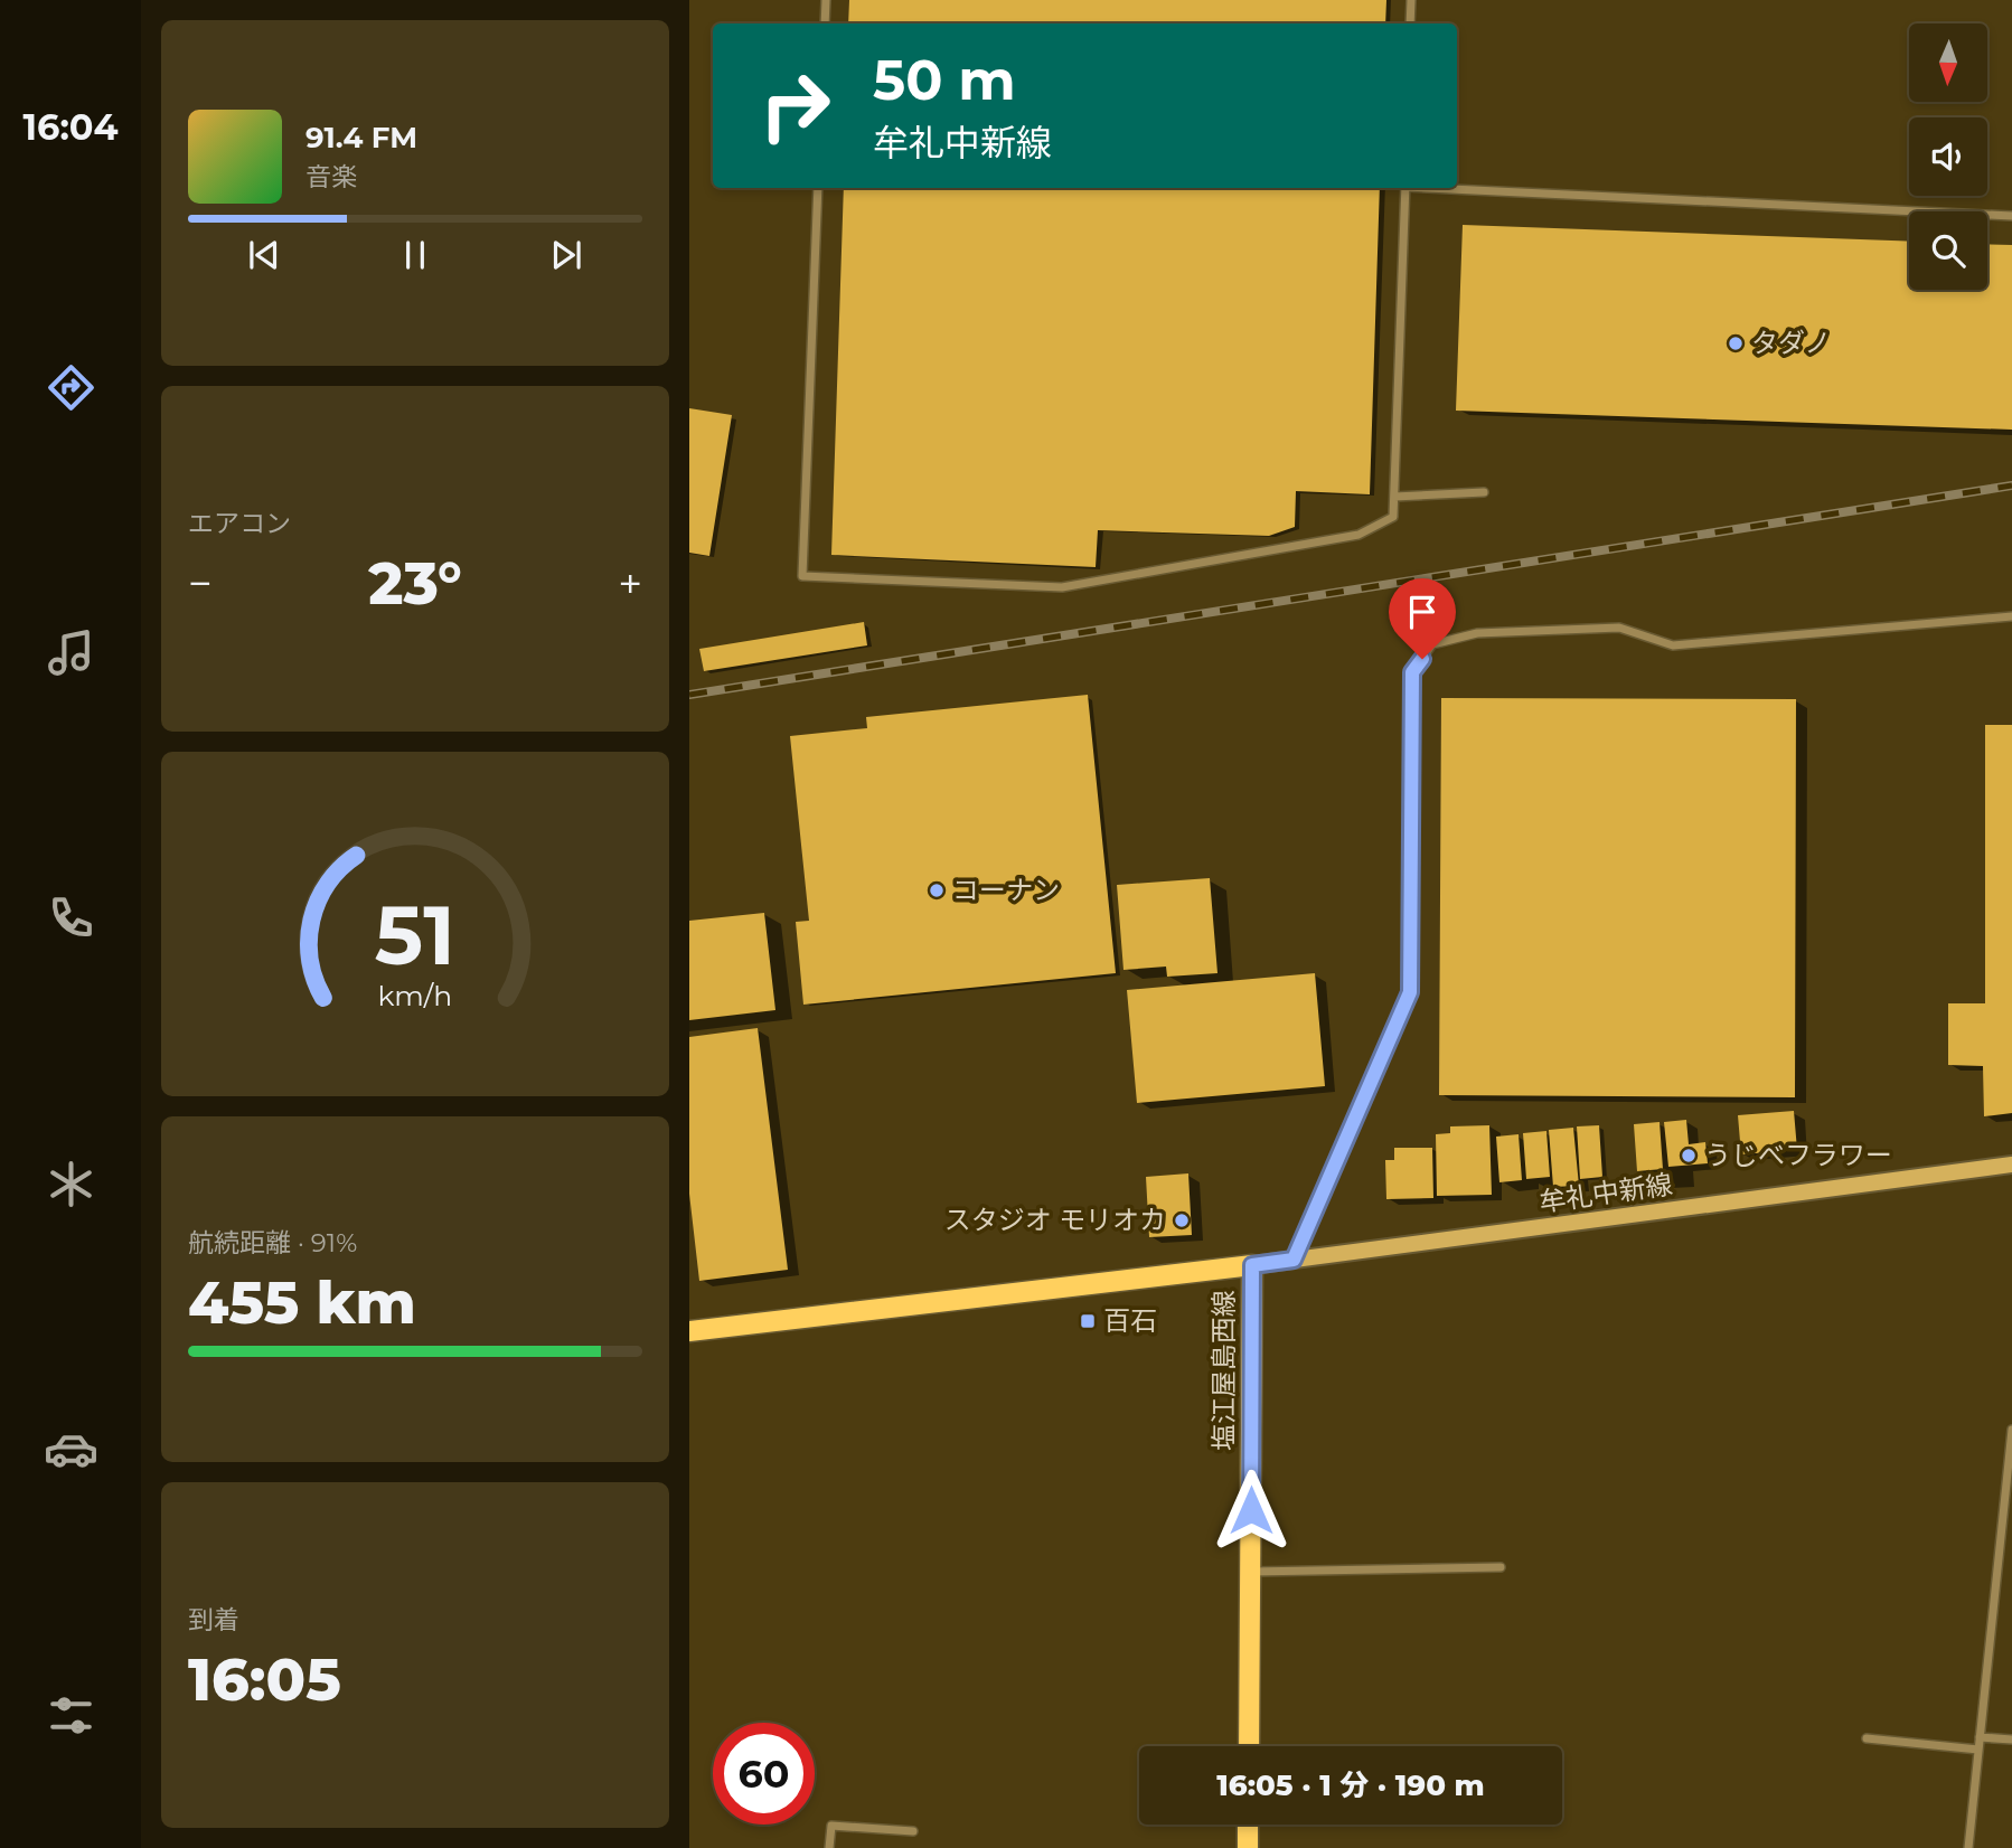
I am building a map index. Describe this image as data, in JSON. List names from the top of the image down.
{
  "streets": {
    "main road": ["牟礼中新線", "塩江屋島西線"]
  },
  "crossings": [
    ["牟礼中新線", "塩江屋島西線"]
  ],
  "places": {
    "other": [
      "タダノ",
      "コーナン",
      "うじべフラワー",
      "スタジオ モリオカ"
    ],
    "transit": ["百石"]
  },
  "north": "bottom",
  "page": {
    "tabs": "16:04",
    "turn": ["50 m", "牟礼中新線"],
    "song": ["91.4 FM", "音楽"],
    "tile": [
      "エアコン",
      ["航続距離 · 91%", "455 km"],
      ["到着", "16:05"]
    ],
    "heat": ["−", "23°", "+"],
    "limit": "60",
    "trip": "16:05 · 1 分 · 190 m",
    "gauge": ["51", "km/h"]
  }
}
